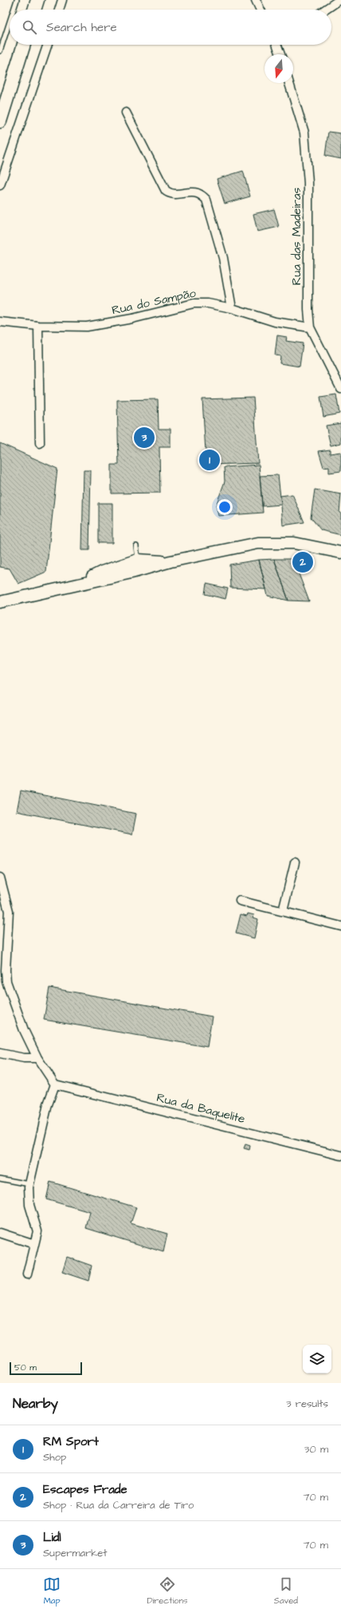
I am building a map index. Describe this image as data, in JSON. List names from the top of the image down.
{
  "streets": {
    "street": ["Rua das Madeiras", "Rua do Sampão", "Rua da Baquelite"]
  },
  "crossings": [
    ["Rua das Madeiras", "Rua do Sampão"]
  ],
  "scale_bar": "50 m",
  "north": "bottom",
  "page": {
    "search": "Search here",
    "pins": ["3", "1", "2"],
    "scale": "50 m",
    "heading": ["Nearby", "3 results"],
    "list": [
      {
        "mark": "1",
        "name": "RM Sport",
        "note": "Shop",
        "value": "30 m"
      },
      {
        "mark": "2",
        "name": "Escapes Frade",
        "note": "Shop · Rua da Carreira de Tiro",
        "value": "70 m"
      },
      {
        "mark": "3",
        "name": "Lidl",
        "note": "Supermarket",
        "value": "70 m"
      }
    ],
    "nav": ["Map", "Directions", "Saved"]
  }
}
